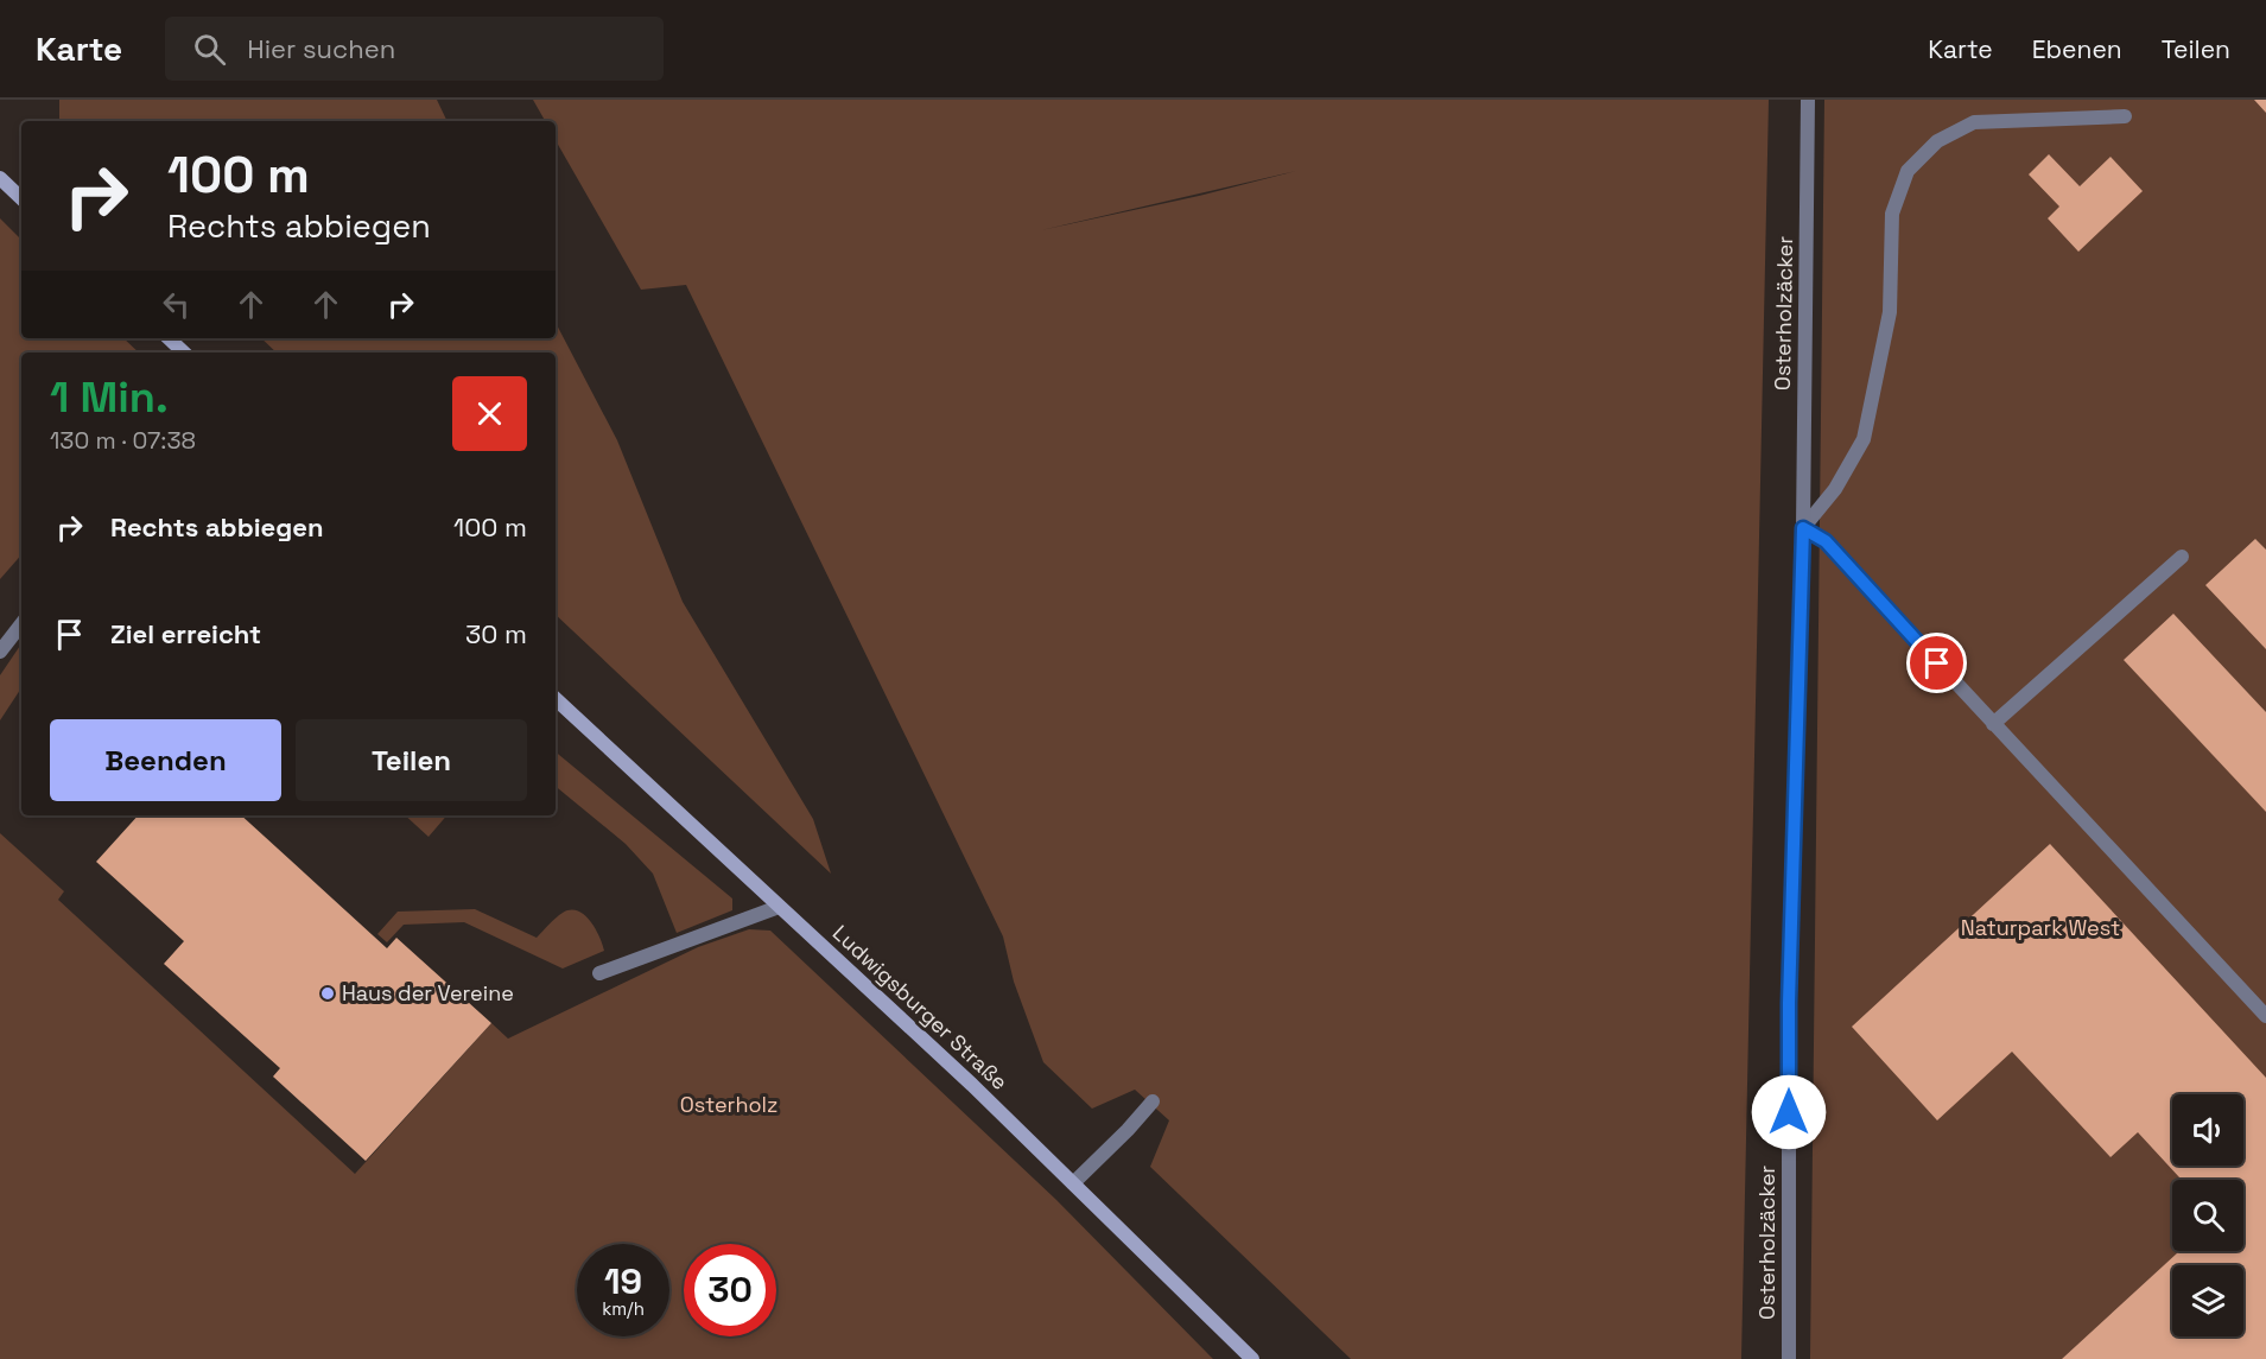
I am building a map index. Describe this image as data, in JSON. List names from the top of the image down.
{
  "streets": {
    "street": ["Osterholzäcker", "Ludwigsburger Straße"]
  },
  "parks": ["Naturpark West", "Osterholz"],
  "places": ["Haus der Vereine"],
  "page": {
    "header": "Karte",
    "search": "Hier suchen",
    "nav": ["Karte", "Ebenen", "Teilen"],
    "turn": ["100 m", "Rechts abbiegen"],
    "heading": ["1 Min.", "130 m · 07:38"],
    "list": [
      {
        "name": "Rechts abbiegen",
        "value": "100 m"
      },
      {
        "name": "Ziel erreicht",
        "value": "30 m"
      }
    ],
    "buttons": ["Beenden", "Teilen"],
    "speed": "19 km/h",
    "limit": "30"
  }
}
